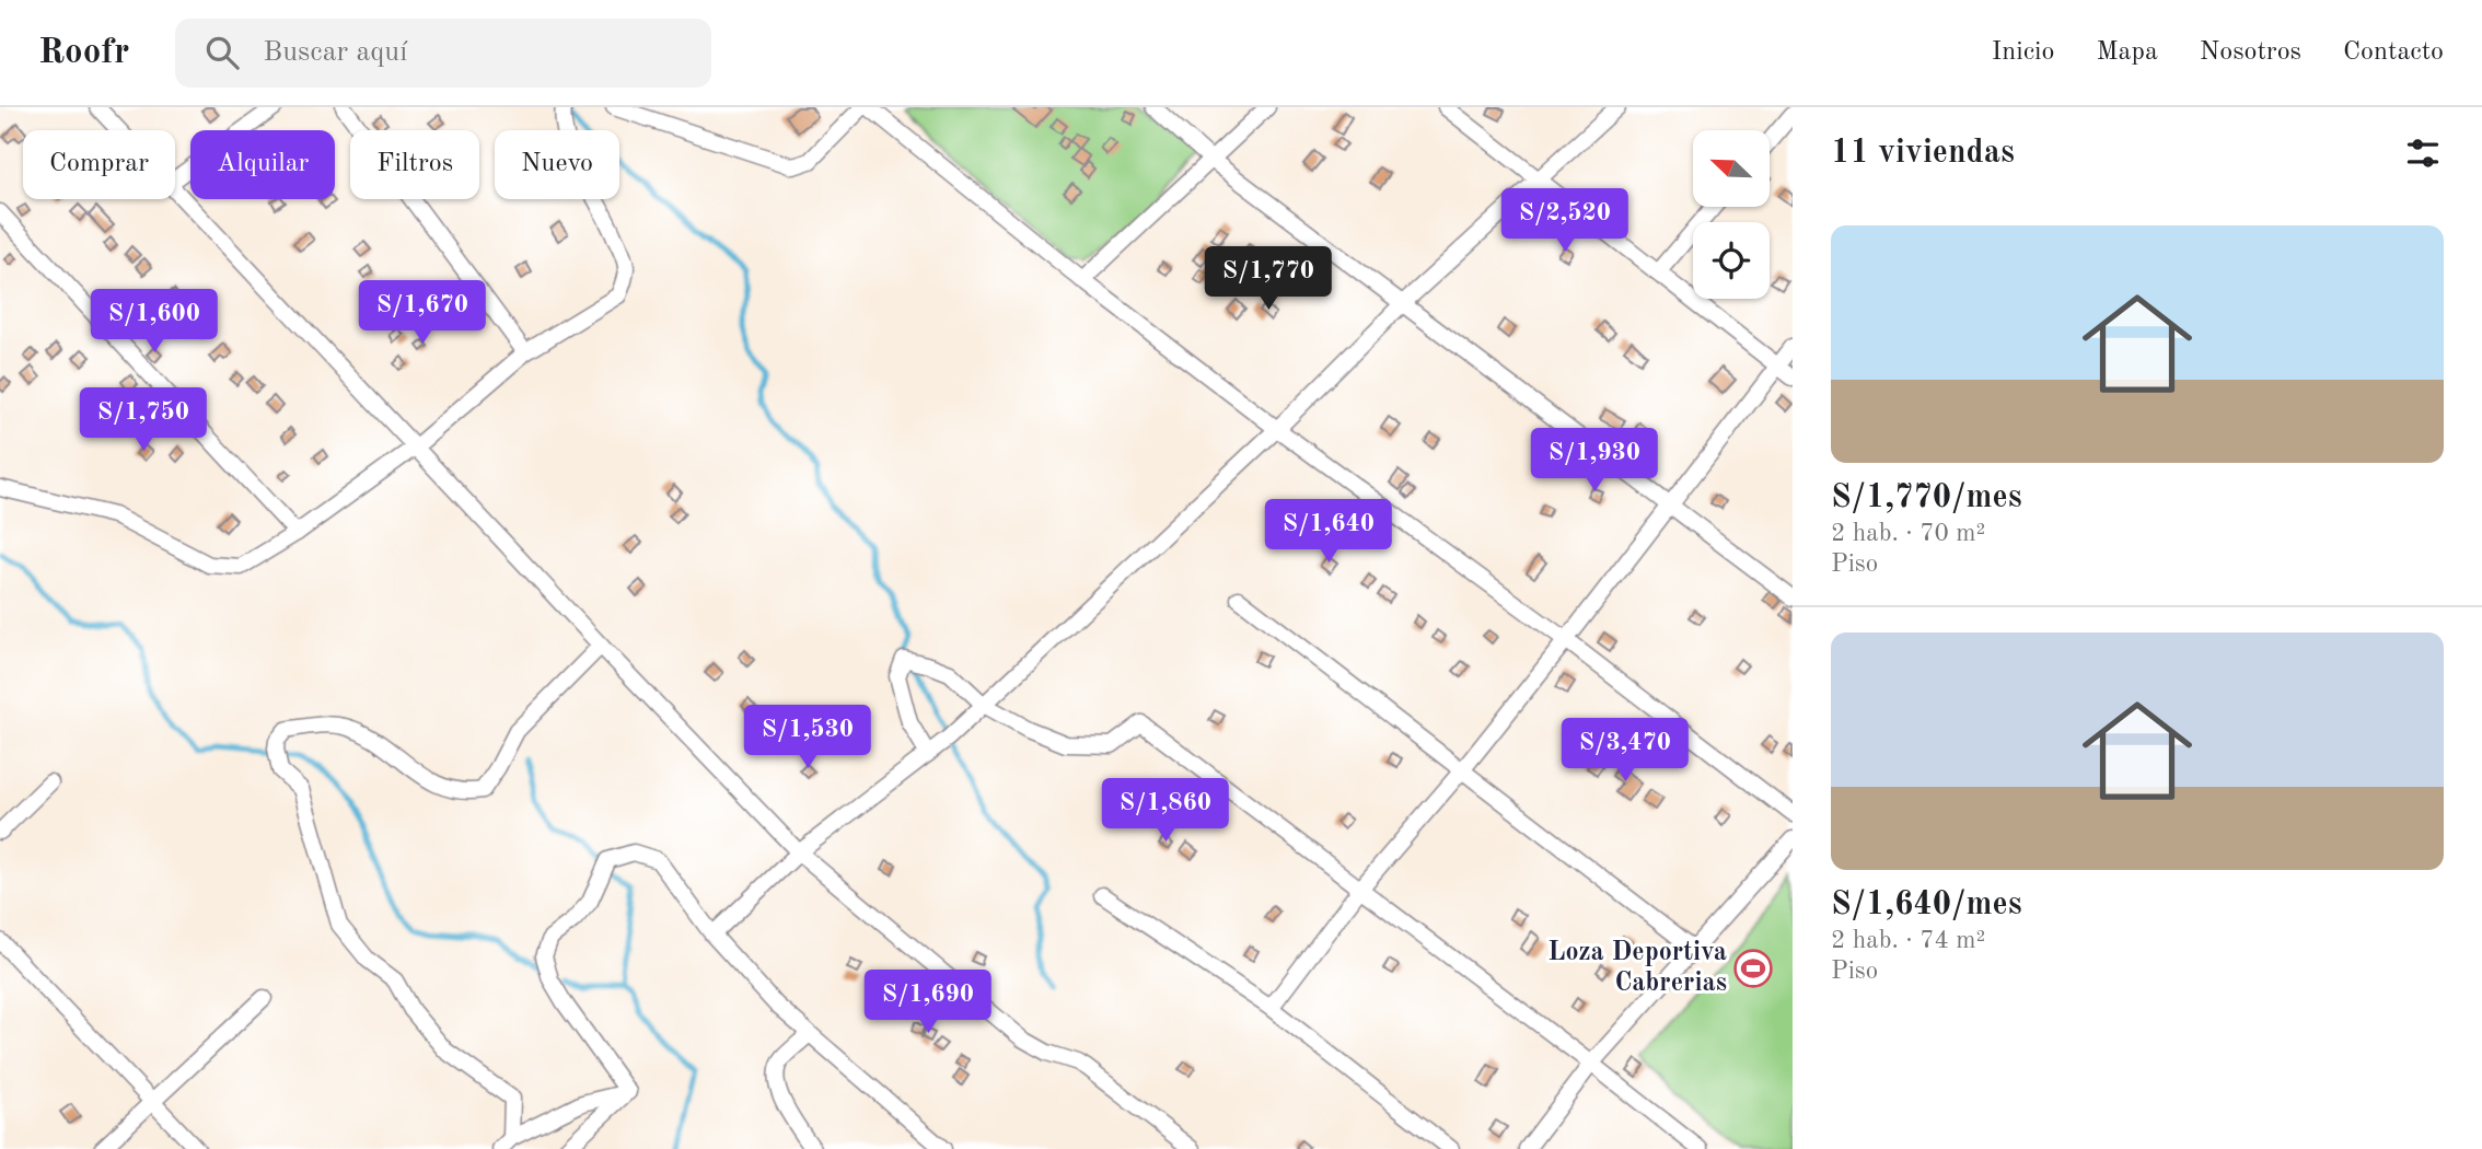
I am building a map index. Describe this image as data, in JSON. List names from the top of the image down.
{
  "places": {
    "sports": ["Loza Deportiva Cabrerias"]
  },
  "north": "top left",
  "page": {
    "header": "Roofr",
    "search": "Buscar aquí",
    "nav": [
      "Inicio",
      "Mapa",
      "Nosotros",
      "Contacto"
    ],
    "heading": "11 viviendas",
    "chip": [
      "Comprar",
      "Alquilar",
      "Filtros",
      "Nuevo"
    ],
    "price": [
      "S/2,520",
      "S/1,770",
      "S/1,670",
      "S/1,600",
      "S/1,750",
      "S/1,930",
      "S/1,640",
      "S/1,530",
      "S/3,470",
      "S/1,860",
      "S/1,690"
    ],
    "list": [
      {
        "name": "S/1,770/mes",
        "note": "2 hab. · 70 m² · Piso"
      },
      {
        "name": "S/1,640/mes",
        "note": "2 hab. · 74 m² · Piso"
      }
    ]
  }
}
